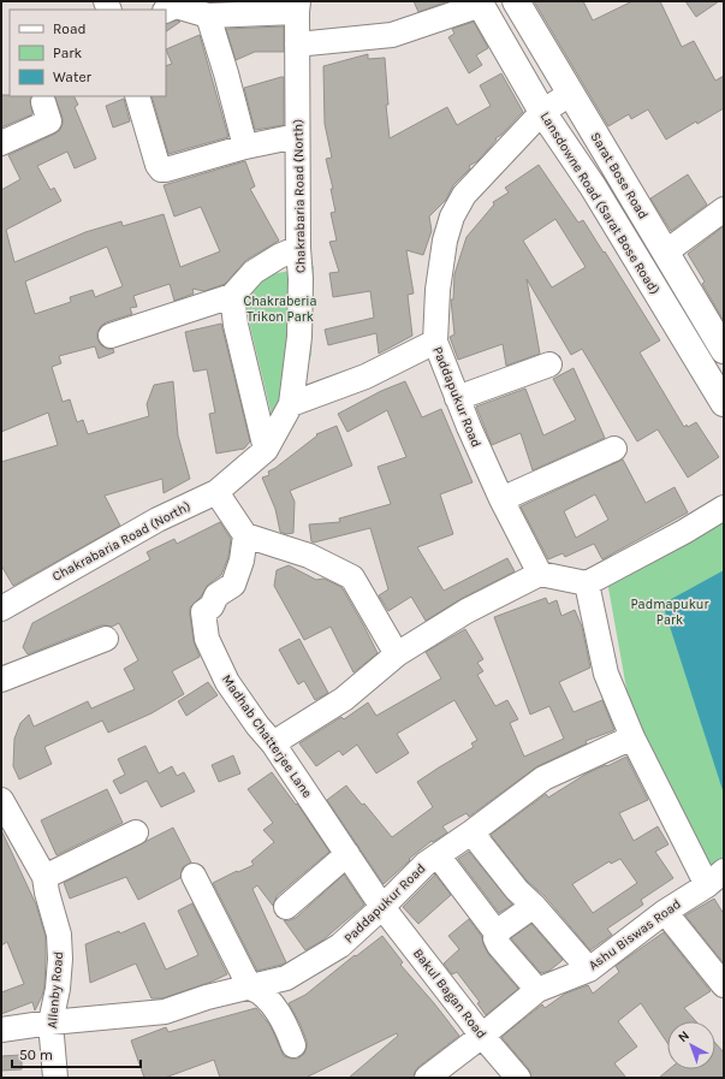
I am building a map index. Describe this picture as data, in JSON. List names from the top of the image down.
{
  "streets": {
    "main road": ["Sarat Bose Road", "Lansdowne Road (Sarat Bose Road)"],
    "street": [
      "Chakrabaria Road (North)",
      "Paddapukur Road",
      "Madhab Chatterjee Lane",
      "Ashu Biswas Road",
      "Allenby Road",
      "Bakul Bagan Road"
    ]
  },
  "crossings": [
    ["Sarat Bose Road", "Paddapukur Road"],
    ["Lansdowne Road (Sarat Bose Road)", "Paddapukur Road"],
    ["Paddapukur Road", "Madhab Chatterjee Lane"],
    ["Paddapukur Road", "Allenby Road"],
    ["Paddapukur Road", "Bakul Bagan Road"],
    ["Madhab Chatterjee Lane", "Bakul Bagan Road"],
    ["Ashu Biswas Road", "Bakul Bagan Road"]
  ],
  "parks": ["Chakraberia Trikon Park", "Padmapukur Park"],
  "legend": ["Road", "Park", "Water"],
  "scale_bar": "50 m",
  "north": "top left"
}
